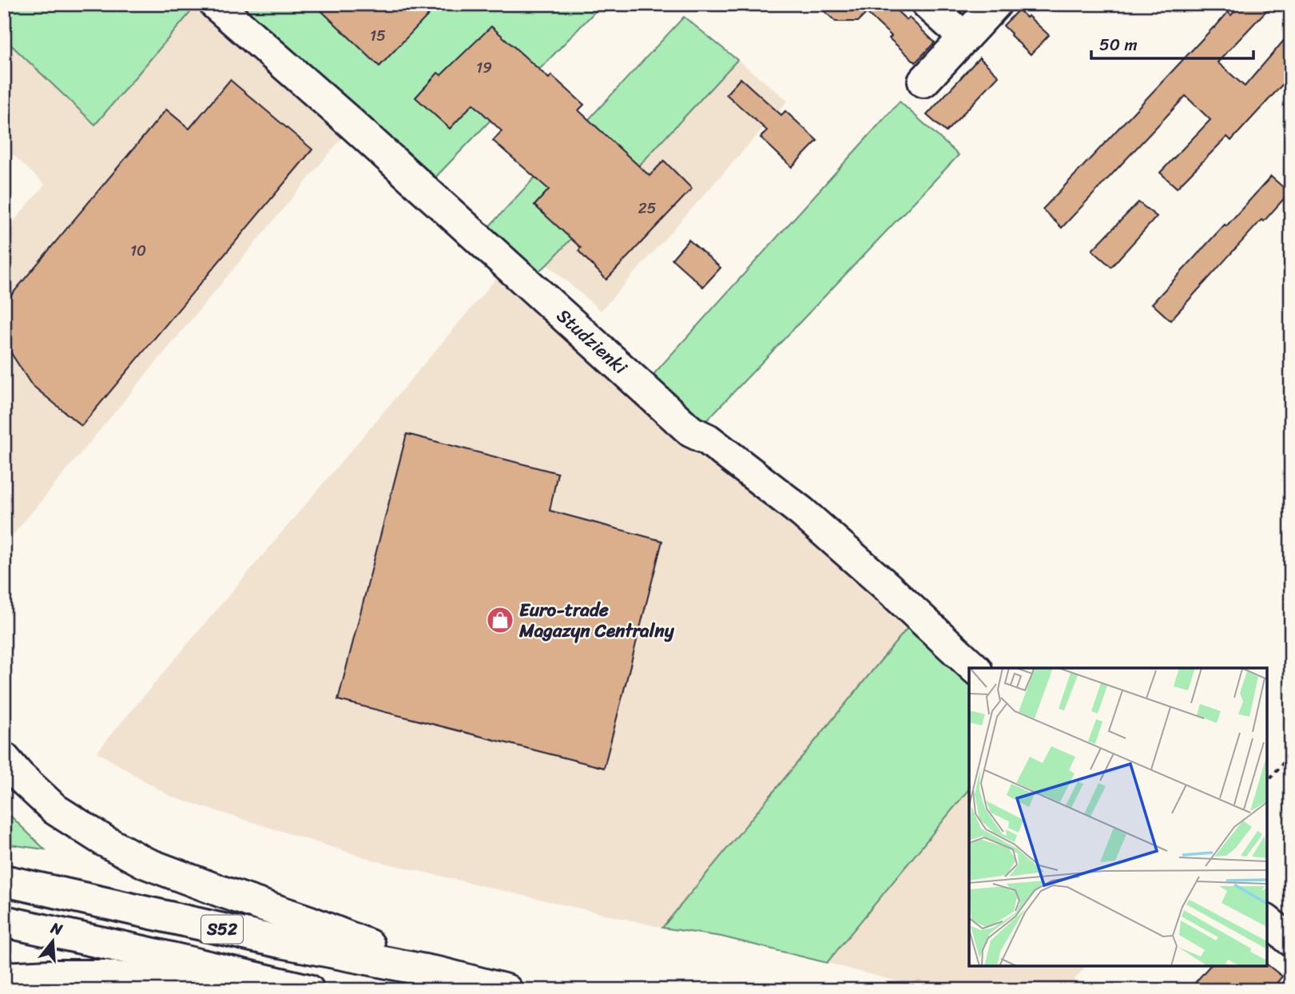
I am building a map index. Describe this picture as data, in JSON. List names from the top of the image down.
{
  "streets": {
    "main road": ["Studzienki", "S52"]
  },
  "places": {
    "shop": ["Euro-trade Magazyn Centralny"]
  },
  "house_numbers": [
    "15",
    "19",
    "25",
    "10"
  ],
  "scale_bar": "50 m",
  "north": "top"
}
